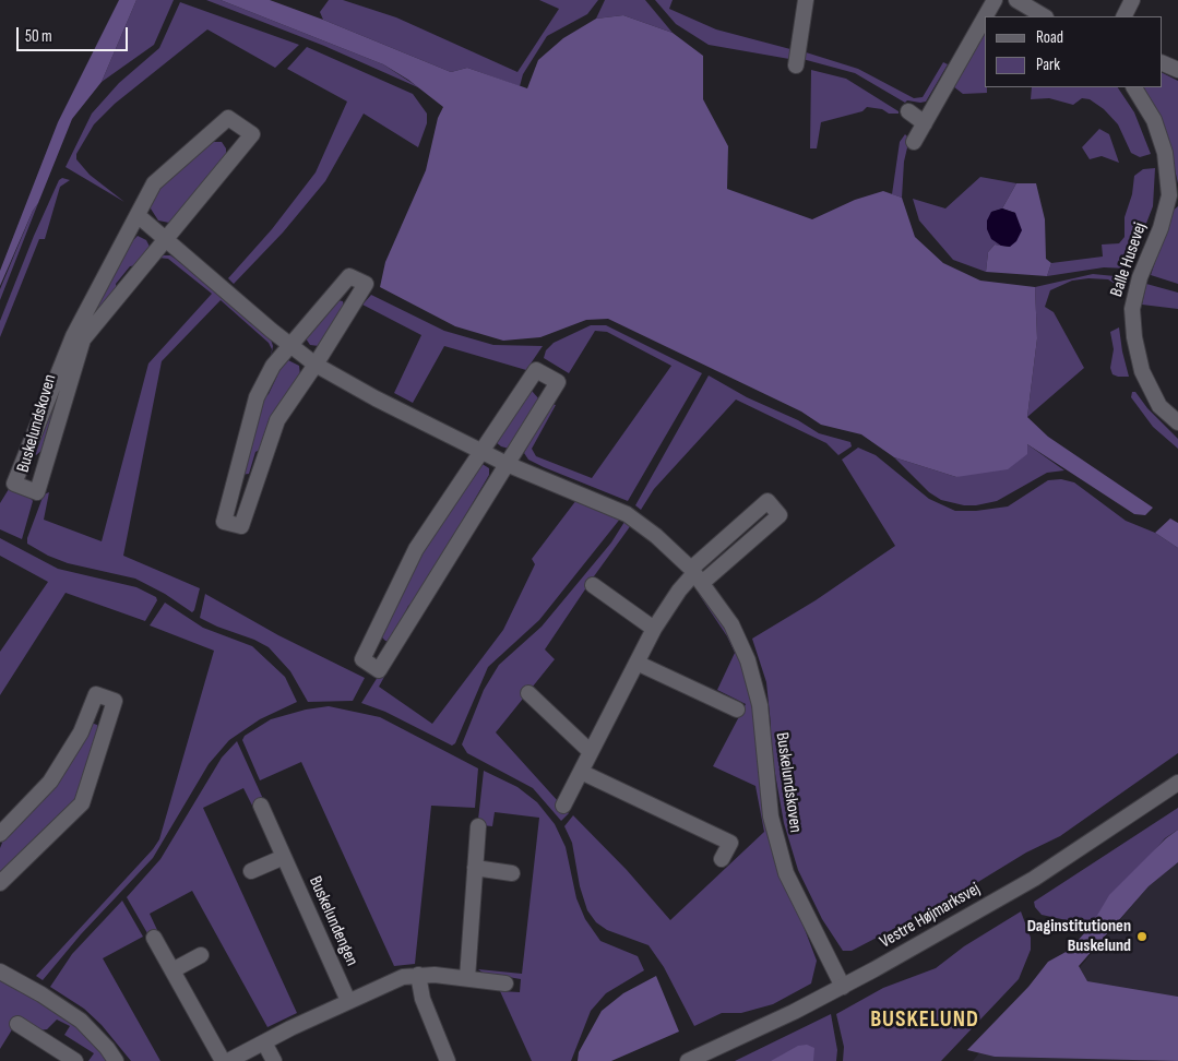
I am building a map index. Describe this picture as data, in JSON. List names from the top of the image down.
{
  "streets": {
    "street": [
      "Balle Husevej",
      "Buskelundskoven",
      "Vestre Højmarksvej",
      "Buskelundengen"
    ]
  },
  "crossings": [
    ["Buskelundskoven", "Vestre Højmarksvej"]
  ],
  "districts": ["BUSKELUND"],
  "places": ["Daginstitutionen Buskelund"],
  "legend": ["Road", "Park"],
  "scale_bar": "50 m"
}
